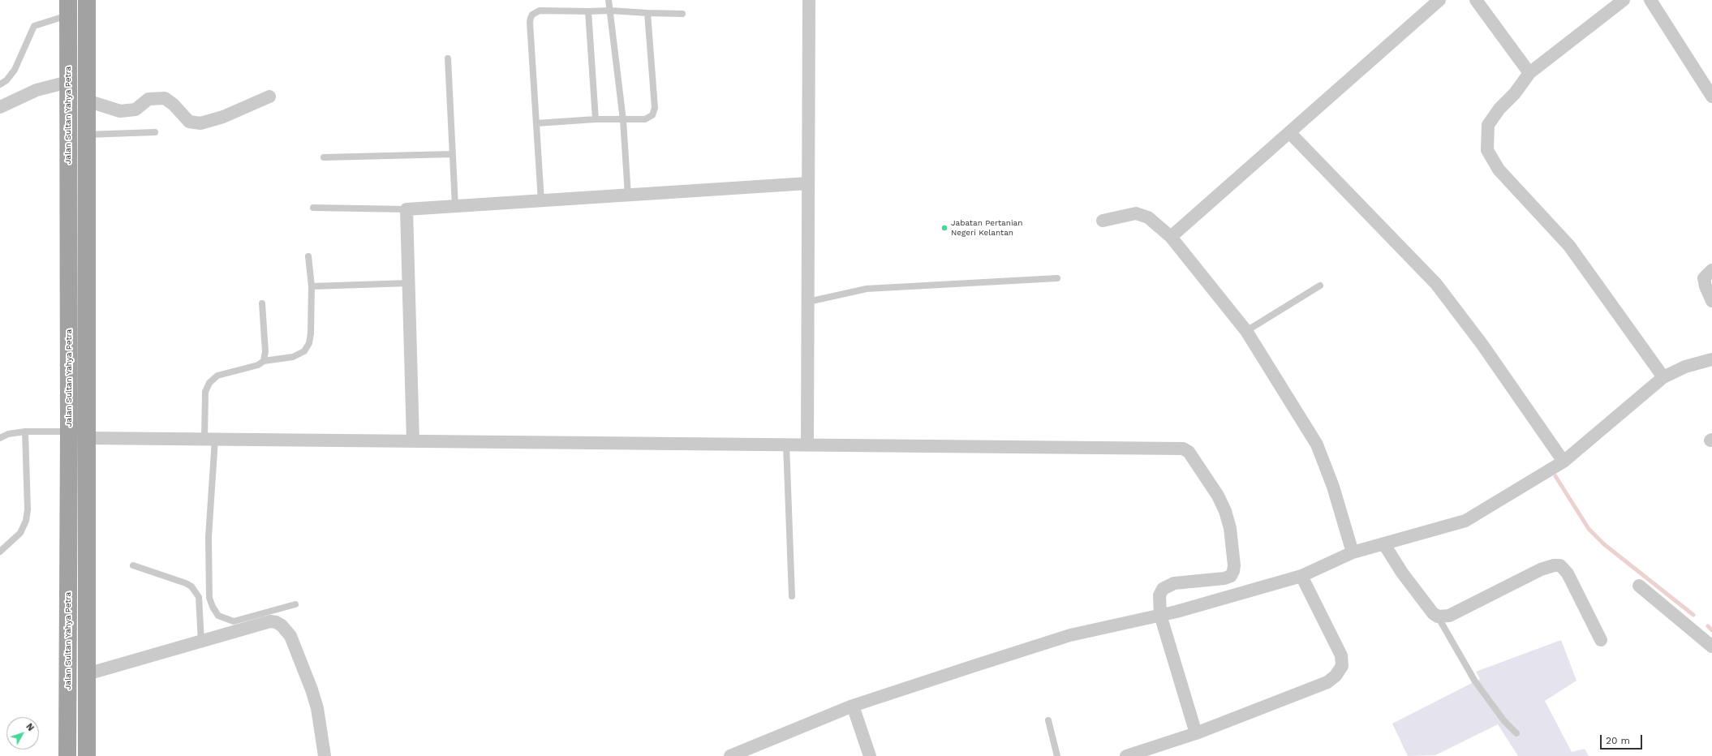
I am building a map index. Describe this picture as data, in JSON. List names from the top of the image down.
{
  "streets": {
    "highway": ["Jalan Sultan Yahya Petra"]
  },
  "places": ["Jabatan Pertanian Negeri Kelantan"],
  "scale_bar": "20 m",
  "north": "top right"
}
